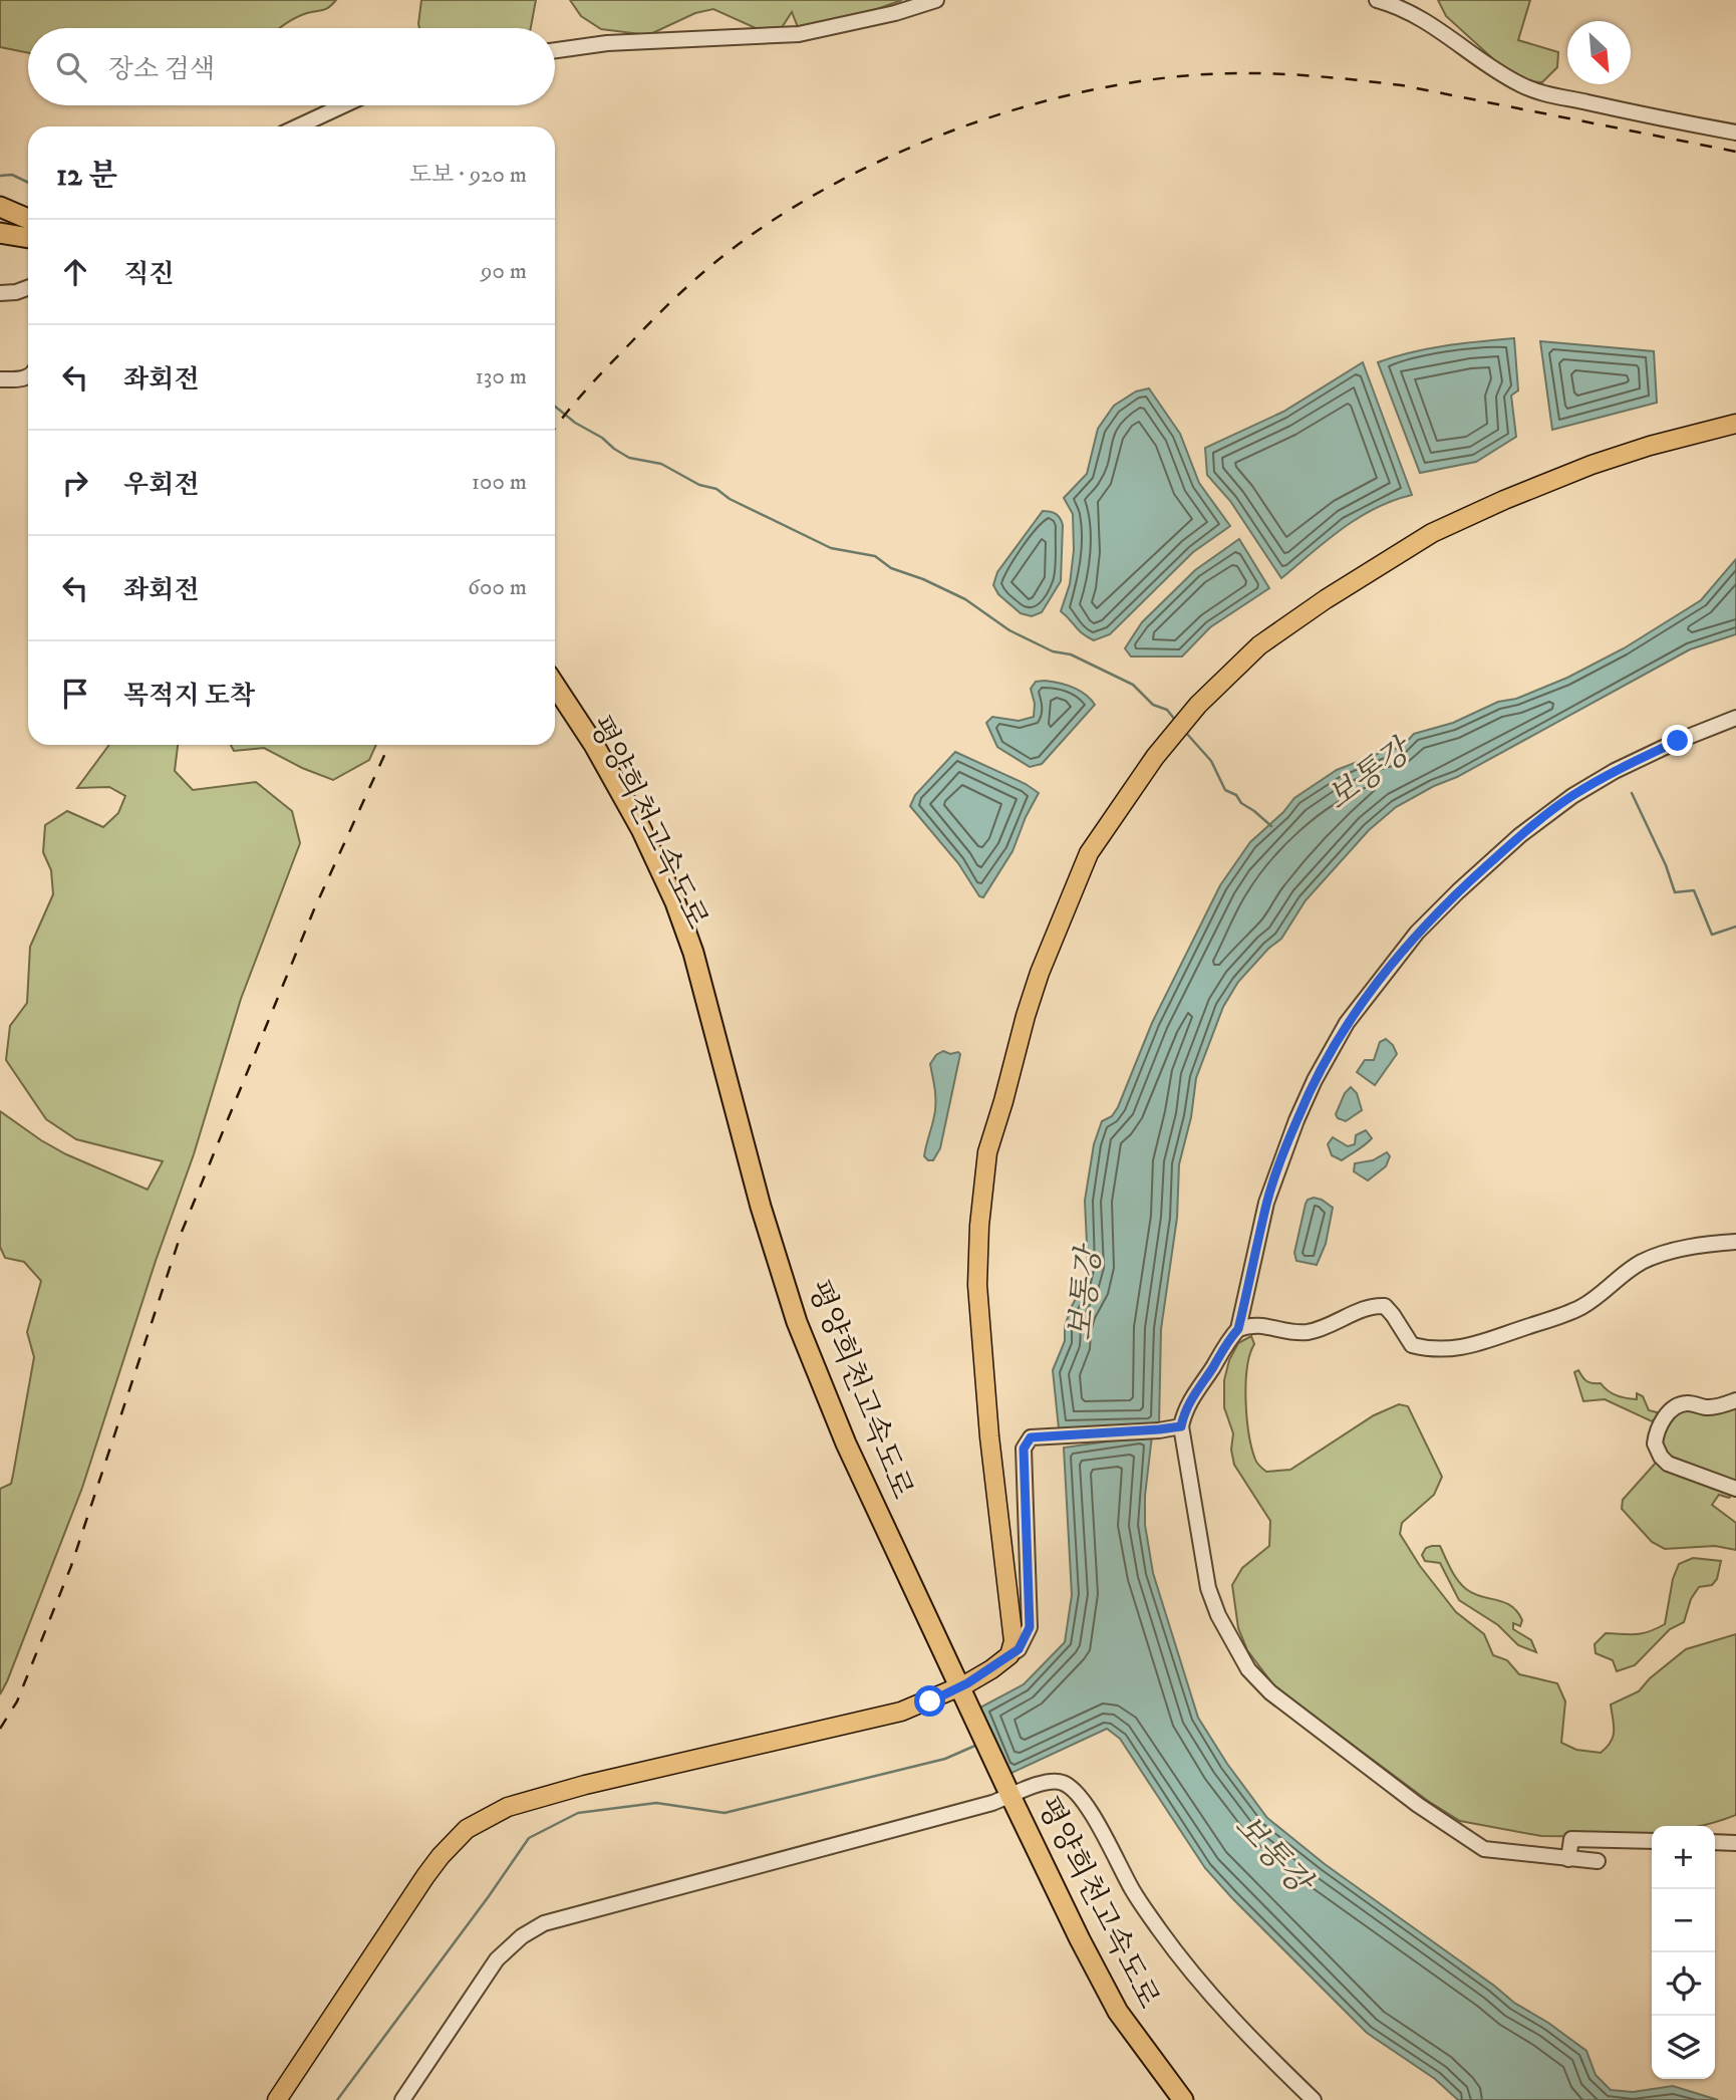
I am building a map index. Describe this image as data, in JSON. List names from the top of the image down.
{
  "streets": {
    "highway": ["평양희천고속도로"]
  },
  "water": ["보통강"],
  "north": "bottom right",
  "page": {
    "search": "장소 검색",
    "heading": ["12 분", "도보 · 920 m"],
    "list": [
      ["직진", "90 m"],
      ["좌회전", "130 m"],
      ["우회전", "100 m"],
      ["좌회전", "600 m"],
      "목적지 도착"
    ],
    "map_buttons": ["+", "−"]
  }
}
